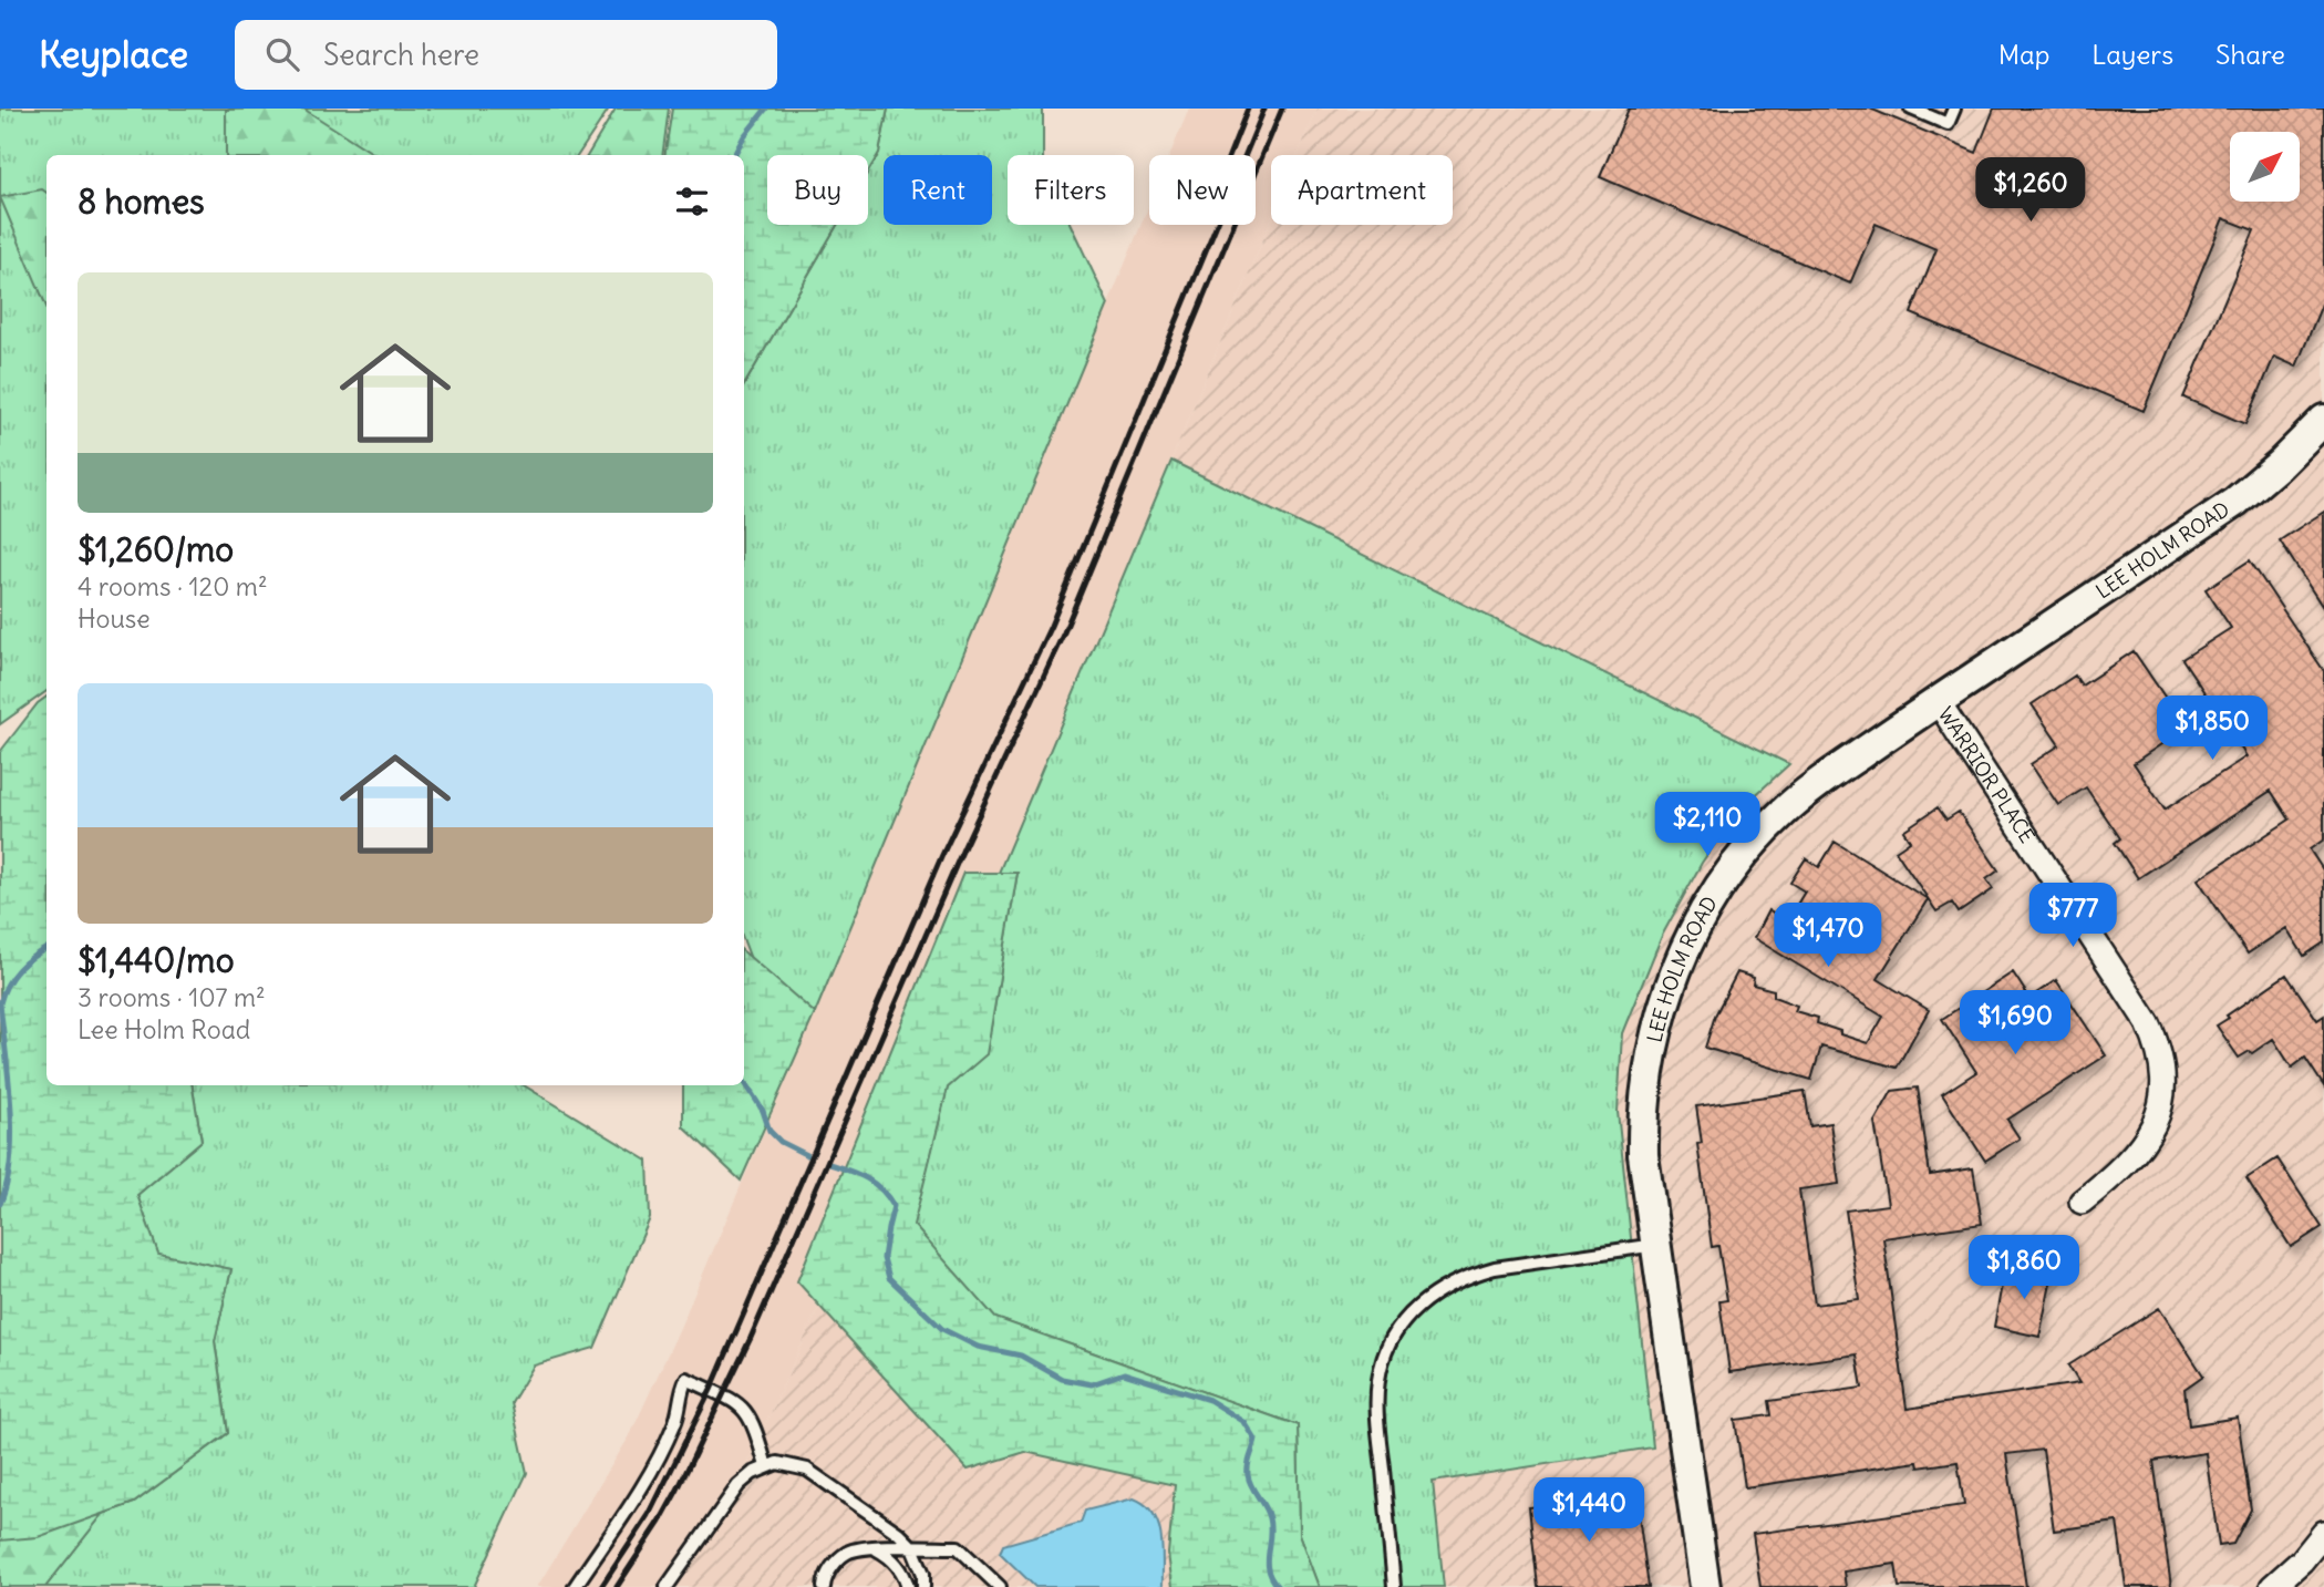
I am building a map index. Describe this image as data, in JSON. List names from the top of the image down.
{
  "streets": {
    "street": ["LEE HOLM ROAD", "WARRIOR PLACE"]
  },
  "crossings": [
    ["LEE HOLM ROAD", "WARRIOR PLACE"]
  ],
  "north": "top right",
  "page": {
    "header": "Keyplace",
    "search": "Search here",
    "nav": ["Map", "Layers", "Share"],
    "chip": [
      "Buy",
      "Rent",
      "Filters",
      "New",
      "Apartment"
    ],
    "heading": "8 homes",
    "price": [
      "$1,260",
      "$1,850",
      "$2,110",
      "$777",
      "$1,470",
      "$1,690",
      "$1,860",
      "$1,440"
    ],
    "list": [
      {
        "name": "$1,260/mo",
        "note": "4 rooms · 120 m² · House"
      },
      {
        "name": "$1,440/mo",
        "note": "3 rooms · 107 m² · Lee Holm Road"
      }
    ]
  }
}
